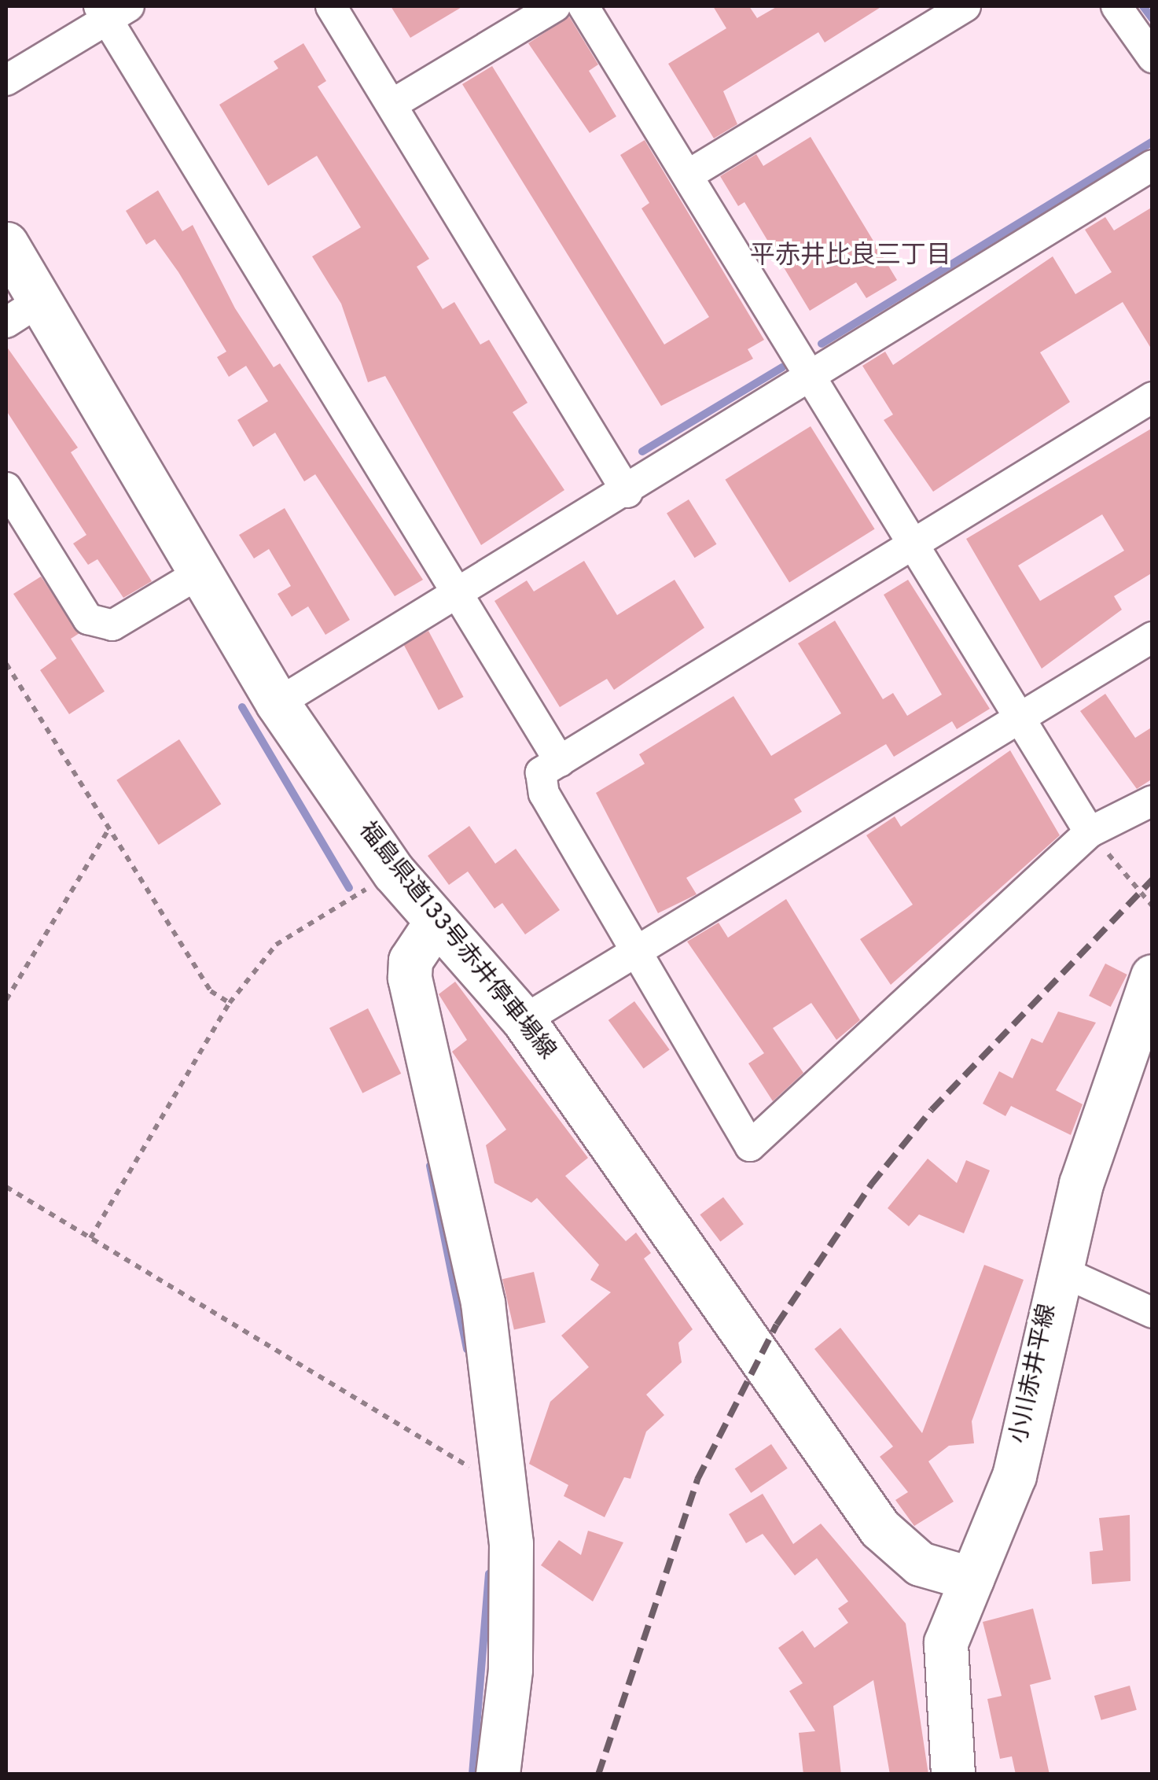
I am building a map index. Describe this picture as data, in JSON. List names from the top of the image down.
{
  "streets": {
    "main road": ["福島県道133号赤井停車場線", "小川赤井平線"]
  },
  "crossings": [
    ["福島県道133号赤井停車場線", "小川赤井平線"]
  ],
  "districts": ["平赤井比良三丁目"]
}
